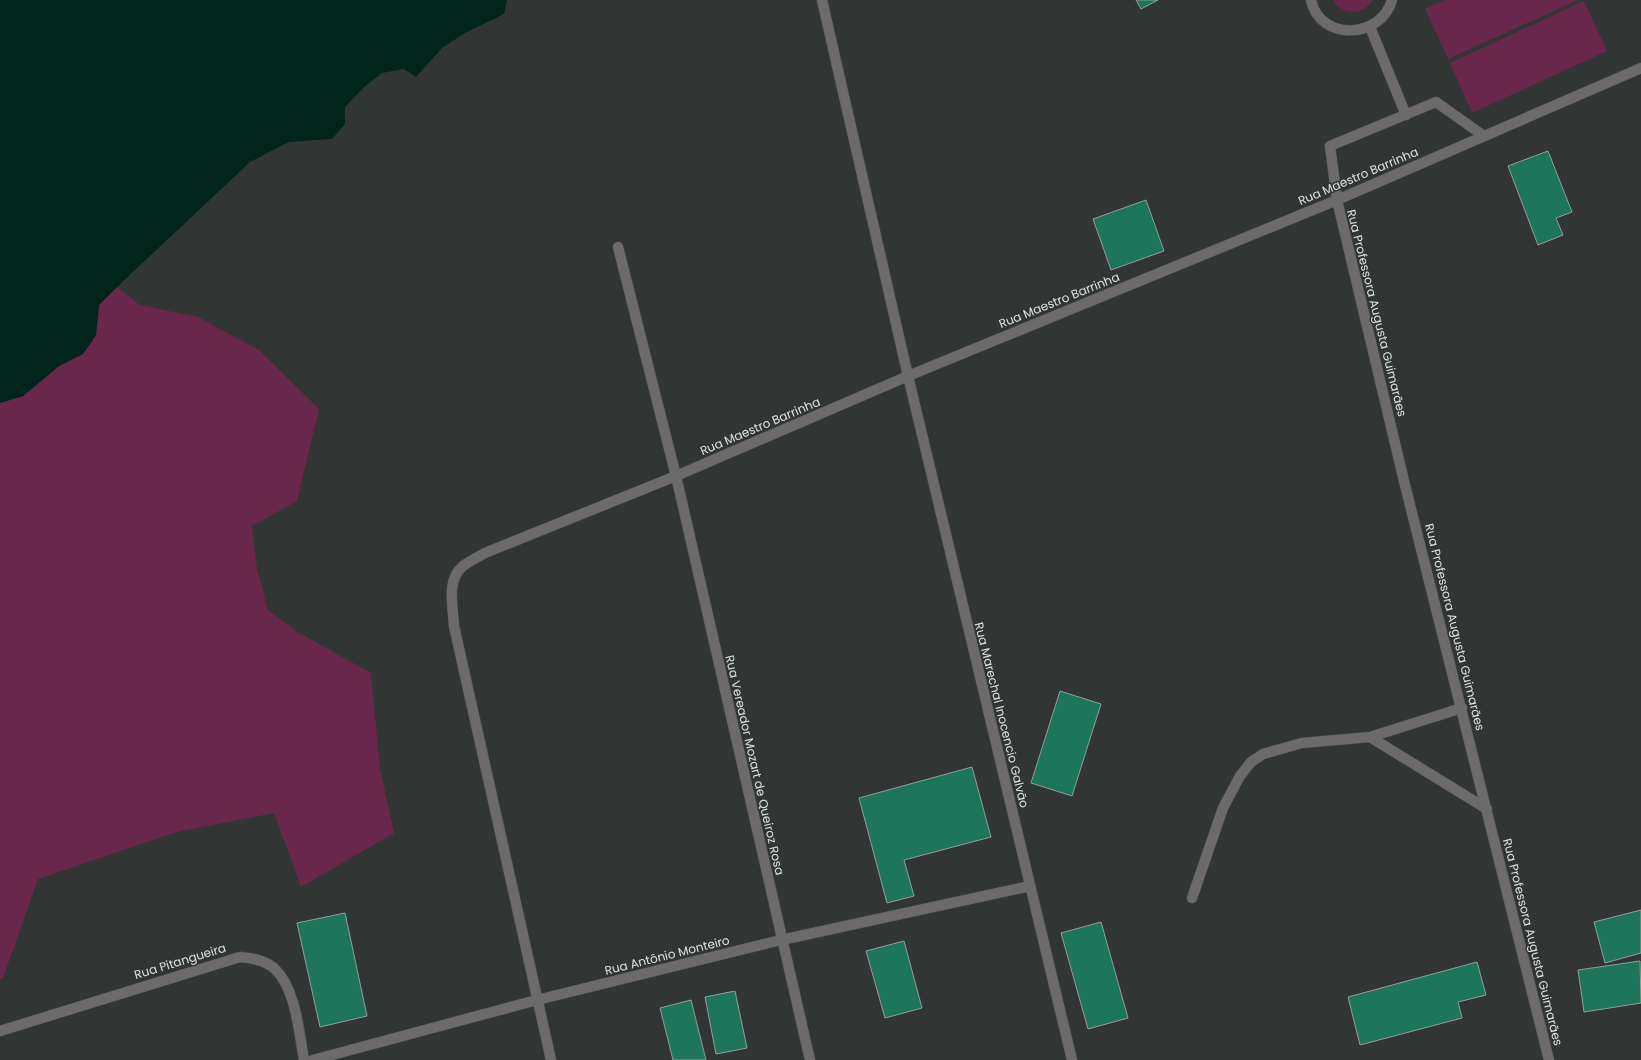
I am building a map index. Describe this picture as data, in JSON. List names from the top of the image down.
{
  "streets": {
    "street": [
      "Rua Maestro Barrinha",
      "Rua Professora Augusta Guimarães",
      "Rua Marechal Inocencio Galvão",
      "Rua Vereador Mozart de Queiroz Rosa",
      "Rua Antônio Monteiro",
      "Rua Pitangueira"
    ]
  },
  "crossings": [
    ["Rua Maestro Barrinha", "Rua Professora Augusta Guimarães"],
    ["Rua Maestro Barrinha", "Rua Marechal Inocencio Galvão"],
    ["Rua Maestro Barrinha", "Rua Vereador Mozart de Queiroz Rosa"],
    ["Rua Maestro Barrinha", "Rua Antônio Monteiro"],
    ["Rua Marechal Inocencio Galvão", "Rua Antônio Monteiro"],
    ["Rua Vereador Mozart de Queiroz Rosa", "Rua Antônio Monteiro"]
  ]
}
